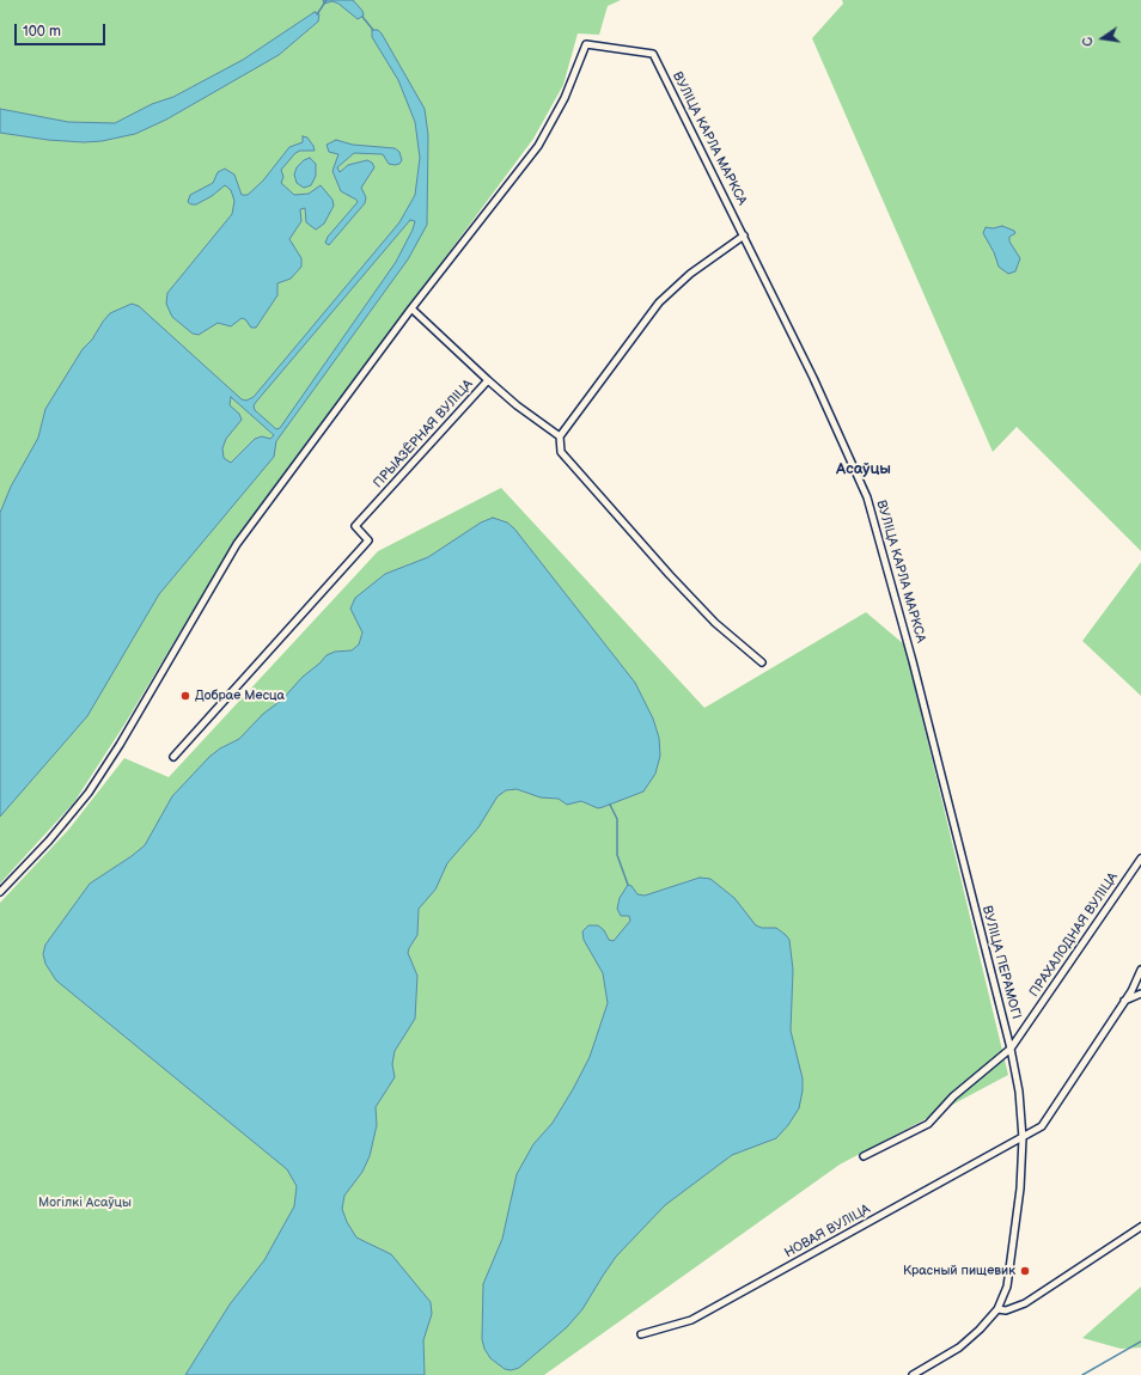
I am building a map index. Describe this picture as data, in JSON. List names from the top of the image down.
{
  "streets": {
    "street": [
      "ВУЛІЦА КАРЛА МАРКСА",
      "ПРЫАЗЁРНАЯ ВУЛІЦА",
      "ПРАХАЛОДНАЯ ВУЛІЦА",
      "ВУЛІЦА ПЕРАМОГІ",
      "НОВАЯ ВУЛІЦА"
    ]
  },
  "crossings": [
    ["ВУЛІЦА КАРЛА МАРКСА", "ВУЛІЦА ПЕРАМОГІ"],
    ["ПРАХАЛОДНАЯ ВУЛІЦА", "ВУЛІЦА ПЕРАМОГІ"],
    ["ВУЛІЦА ПЕРАМОГІ", "НОВАЯ ВУЛІЦА"]
  ],
  "districts": ["Асаўцы"],
  "parks": ["Могілкі Асаўцы"],
  "places": ["Добрае Месца", "Красный пищевик"],
  "scale_bar": "100 m",
  "north": "left"
}
